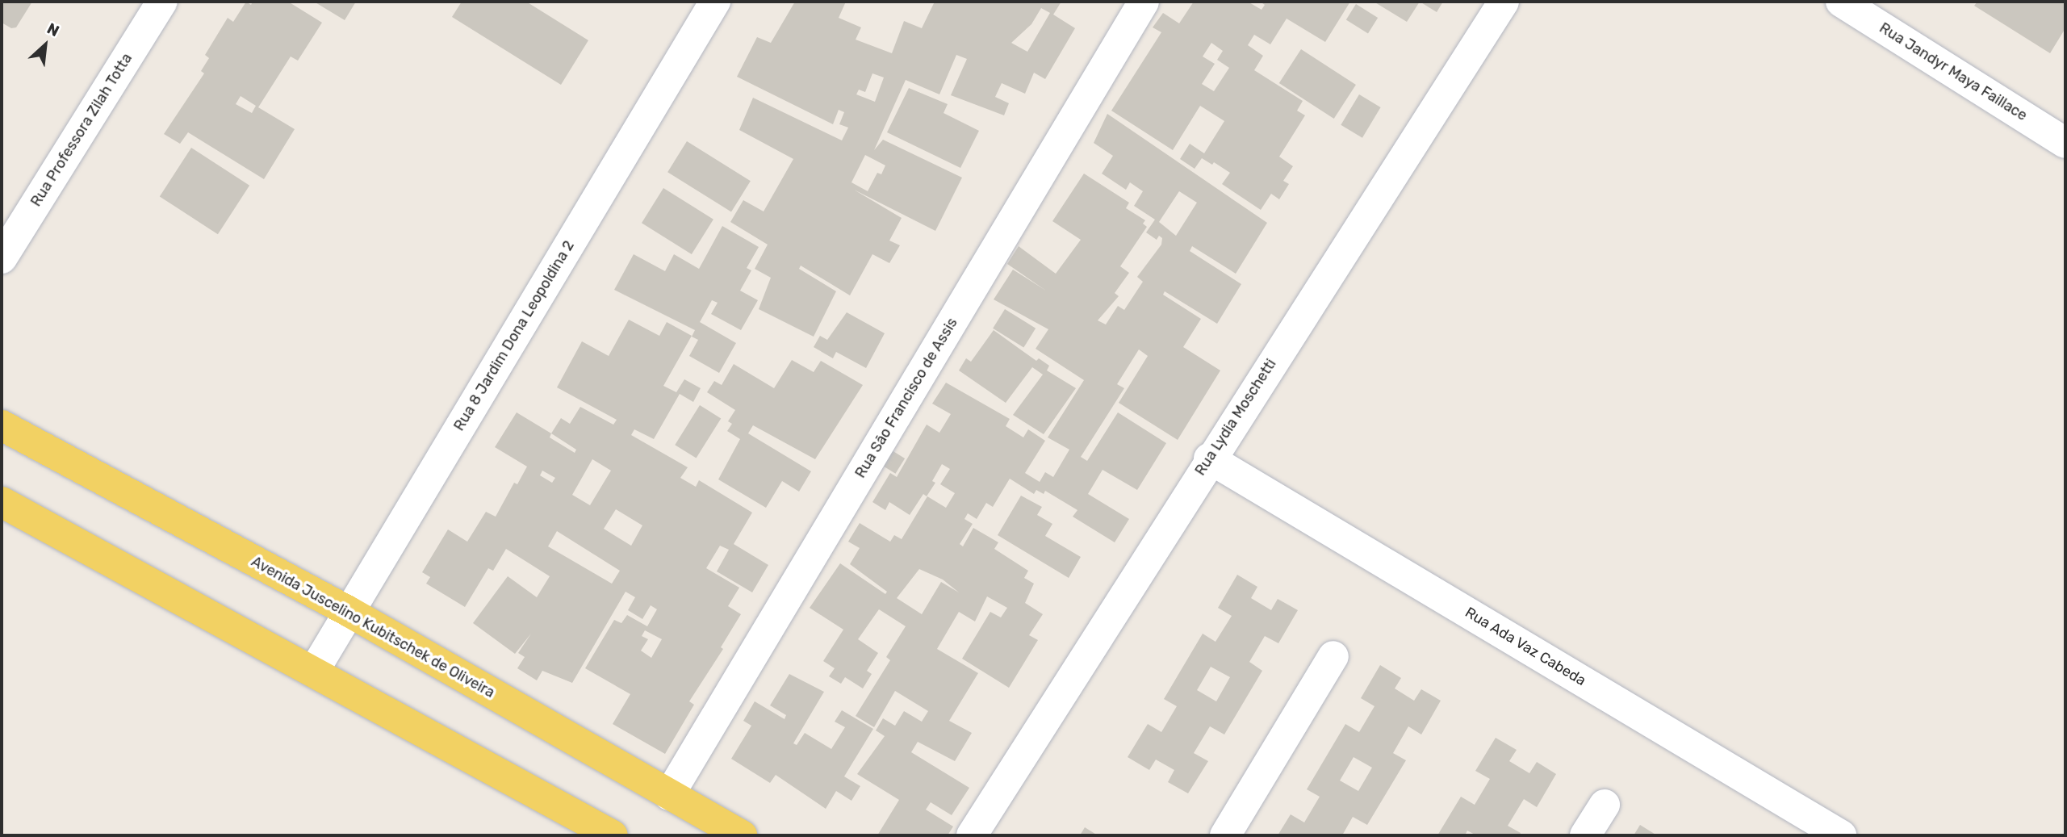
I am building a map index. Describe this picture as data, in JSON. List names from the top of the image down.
{
  "streets": {
    "main road": ["Avenida Juscelino Kubitschek de Oliveira"],
    "street": [
      "Rua Jandyr Maya Faillace",
      "Rua Professora Zilah Totta",
      "Rua 8 Jardim Dona Leopoldina 2",
      "Rua São Francisco de Assis",
      "Rua Lydia Moschetti",
      "Rua Ada Vaz Cabeda"
    ]
  },
  "crossings": [
    ["Rua 8 Jardim Dona Leopoldina 2", "Avenida Juscelino Kubitschek de Oliveira"],
    ["Rua São Francisco de Assis", "Avenida Juscelino Kubitschek de Oliveira"],
    ["Rua Lydia Moschetti", "Rua Ada Vaz Cabeda"]
  ],
  "north": "top right"
}
